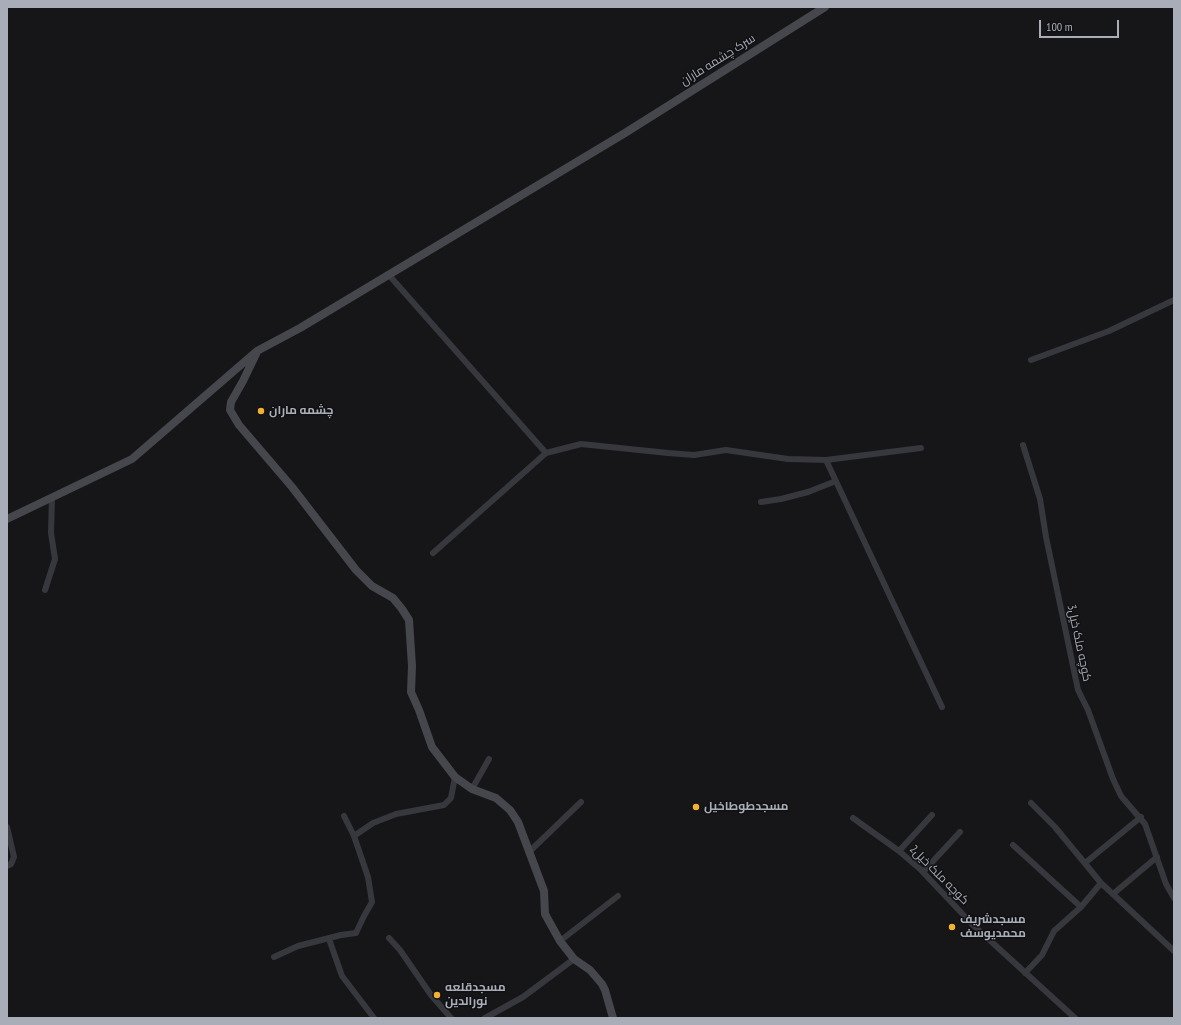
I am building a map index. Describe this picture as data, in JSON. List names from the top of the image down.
{
  "streets": {
    "street": ["سرک چشمه ماران", "کوچه ملک خیل3", "کوچه ملک خیل2"]
  },
  "places": [
    "چشمه ماران",
    "مسجدطوطاخیل",
    "مسجدشریف محمدیوسف",
    "مسجدقلعه نورالدین"
  ],
  "scale_bar": "100 m"
}
